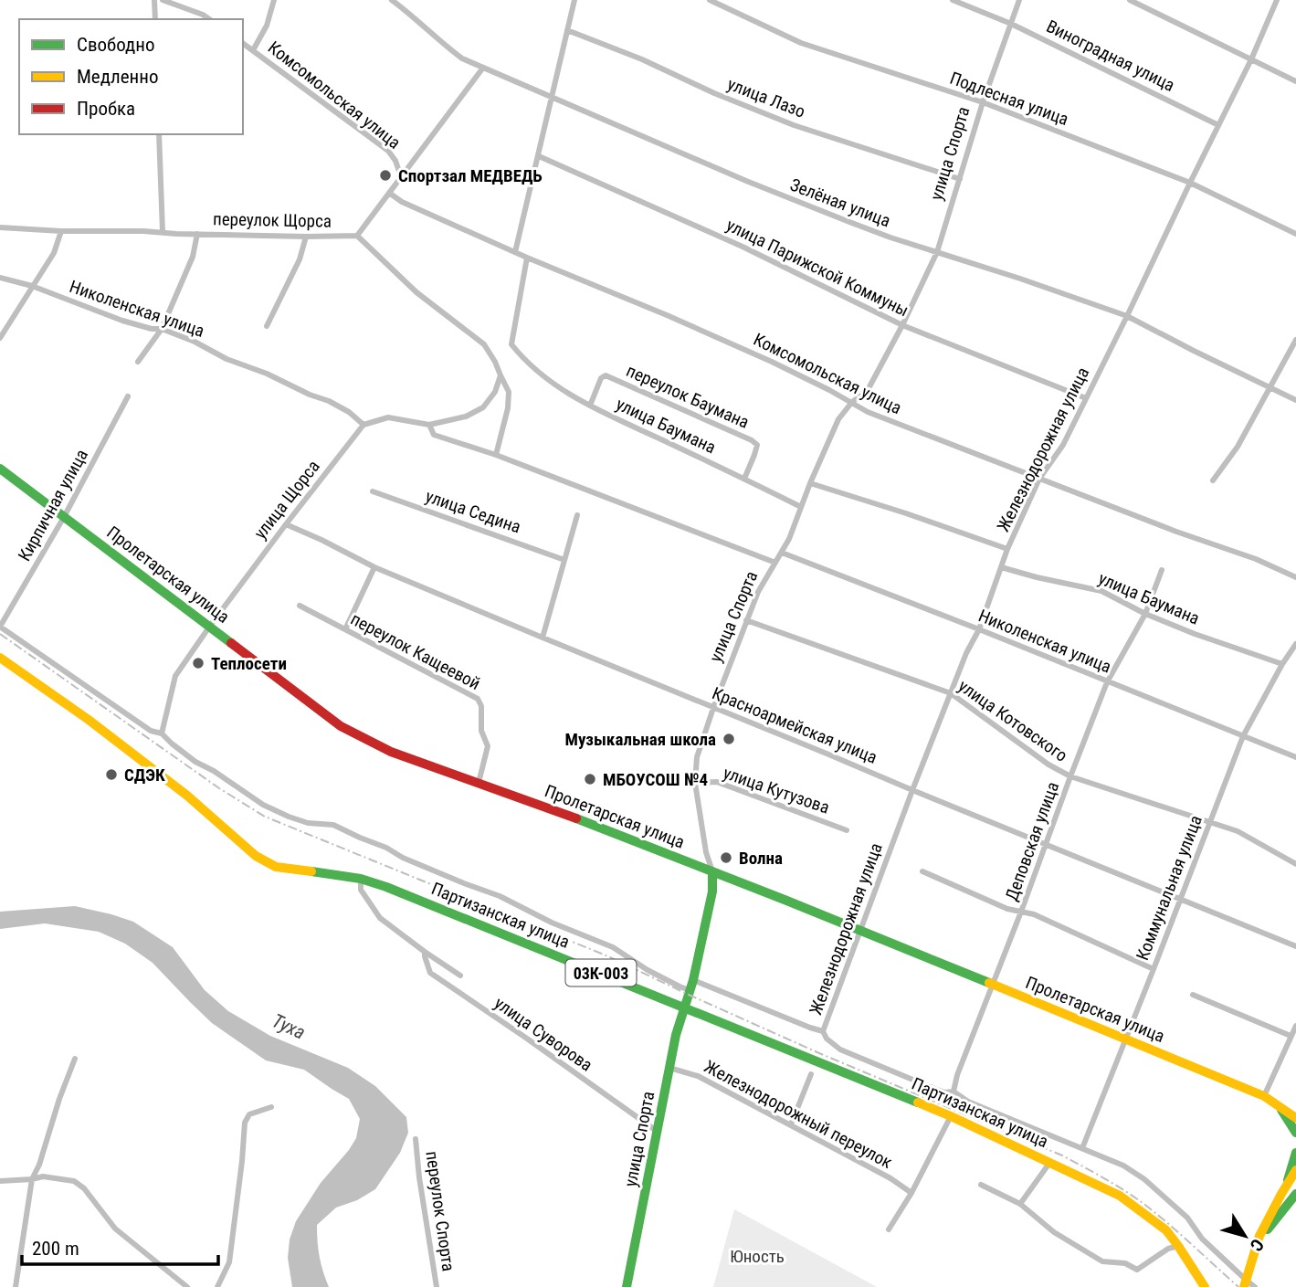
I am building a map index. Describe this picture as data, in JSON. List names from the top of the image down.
{
  "streets": {
    "street": [
      "Виноградная улица",
      "Комсомольская улица",
      "улица Лазо",
      "Подлесная улица",
      "улица Спорта",
      "Зелёная улица",
      "переулок Щорса",
      "улица Парижской Коммуны",
      "Николенская улица",
      "переулок Баумана",
      "улица Баумана",
      "Железнодорожная улица",
      "улица Щорса",
      "Кирпичная улица",
      "улица Седина",
      "Пролетарская улица",
      "переулок Кащеевой",
      "улица Котовского",
      "Красноармейская улица",
      "улица Кутузова",
      "Деповская улица",
      "Коммунальная улица",
      "Партизанская улица",
      "03К-003",
      "улица Суворова",
      "Железнодорожный переулок",
      "переулок Спорта"
    ]
  },
  "crossings": [
    ["Виноградная улица", "улица Спорта"],
    ["Виноградная улица", "Железнодорожная улица"],
    ["Комсомольская улица", "улица Спорта"],
    ["Комсомольская улица", "улица Баумана"],
    ["Комсомольская улица", "Железнодорожная улица"],
    ["улица Лазо", "улица Спорта"],
    ["Подлесная улица", "улица Спорта"],
    ["Подлесная улица", "Железнодорожная улица"],
    ["улица Спорта", "Зелёная улица"],
    ["улица Спорта", "улица Парижской Коммуны"],
    ["улица Спорта", "Николенская улица"],
    ["улица Спорта", "улица Баумана"],
    ["улица Спорта", "Пролетарская улица"],
    ["улица Спорта", "улица Котовского"],
    ["улица Спорта", "Красноармейская улица"],
    ["улица Спорта", "улица Кутузова"],
    ["улица Спорта", "Партизанская улица"],
    ["улица Спорта", "улица Суворова"],
    ["улица Спорта", "Железнодорожный переулок"],
    ["Зелёная улица", "Железнодорожная улица"],
    ["улица Парижской Коммуны", "Железнодорожная улица"],
    ["Николенская улица", "Железнодорожная улица"],
    ["Николенская улица", "улица Щорса"],
    ["Николенская улица", "Деповская улица"],
    ["Николенская улица", "Коммунальная улица"],
    ["переулок Баумана", "улица Баумана"],
    ["улица Баумана", "Железнодорожная улица"],
    ["улица Баумана", "Деповская улица"],
    ["улица Баумана", "Коммунальная улица"],
    ["Железнодорожная улица", "Пролетарская улица"],
    ["Железнодорожная улица", "улица Котовского"],
    ["Железнодорожная улица", "Красноармейская улица"],
    ["Железнодорожная улица", "Партизанская улица"],
    ["улица Щорса", "Пролетарская улица"],
    ["улица Щорса", "Красноармейская улица"],
    ["улица Щорса", "Партизанская улица"],
    ["Кирпичная улица", "Пролетарская улица"],
    ["Кирпичная улица", "Партизанская улица"],
    ["Пролетарская улица", "переулок Кащеевой"],
    ["Пролетарская улица", "Деповская улица"],
    ["Пролетарская улица", "Коммунальная улица"],
    ["улица Котовского", "Деповская улица"],
    ["улица Котовского", "Коммунальная улица"],
    ["Красноармейская улица", "Деповская улица"],
    ["Красноармейская улица", "Коммунальная улица"],
    ["Деповская улица", "Партизанская улица"],
    ["Коммунальная улица", "Партизанская улица"],
    ["Партизанская улица", "улица Суворова"]
  ],
  "water": ["Туха"],
  "parks": ["Юность"],
  "places": [
    "Спортзал МЕДВЕДЬ",
    "Теплосети",
    "Музыкальная школа",
    "СДЭК",
    "МБОУСОШ №4",
    "Волна"
  ],
  "legend": ["Свободно", "Медленно", "Пробка"],
  "scale_bar": "200 m",
  "north": "bottom right"
}
